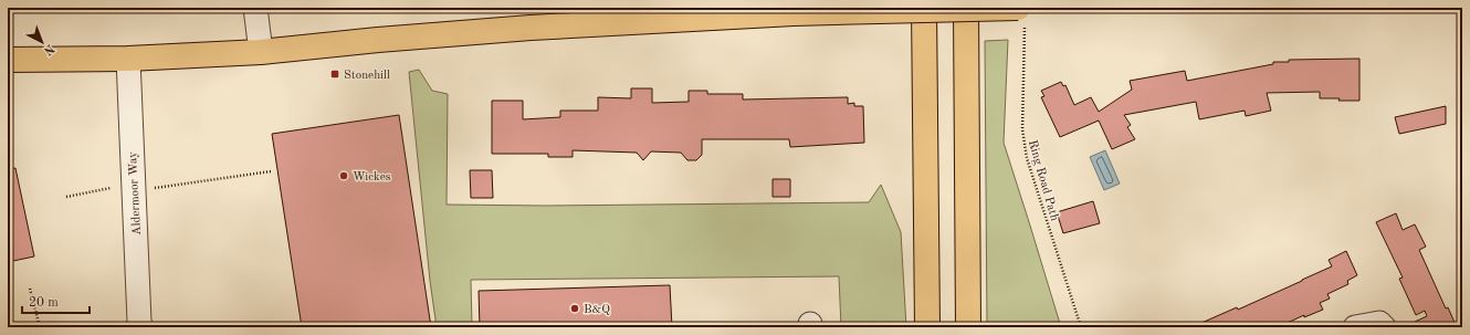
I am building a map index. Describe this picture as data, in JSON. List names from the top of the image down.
{
  "streets": {
    "street": ["Aldermoor Way"],
    "path": ["Ring Road Path"]
  },
  "places": {
    "transit": ["Stonehill"],
    "other": ["Wickes", "B&Q"]
  },
  "scale_bar": "20 m",
  "north": "bottom right"
}
